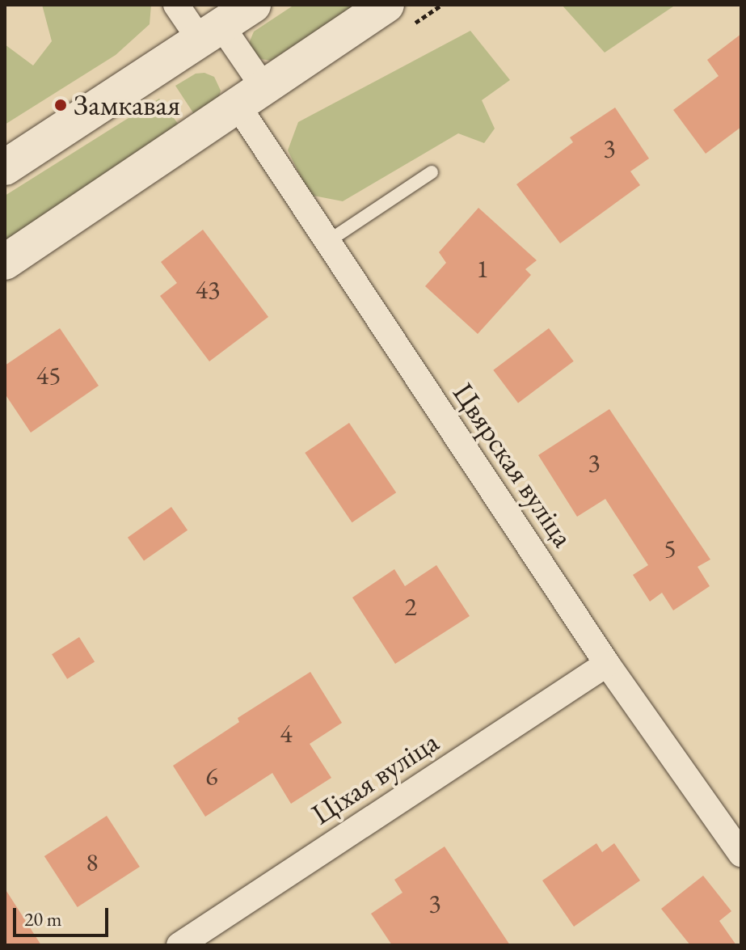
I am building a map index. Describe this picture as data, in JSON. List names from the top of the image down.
{
  "streets": {
    "street": ["Цвярская вуліца", "Ціхая вуліца"]
  },
  "crossings": [
    ["Цвярская вуліца", "Ціхая вуліца"]
  ],
  "places": ["Замкавая"],
  "house_numbers": [
    "3",
    "1",
    "43",
    "45",
    "3",
    "5",
    "2",
    "4",
    "6",
    "8",
    "3"
  ],
  "scale_bar": "20 m"
}
